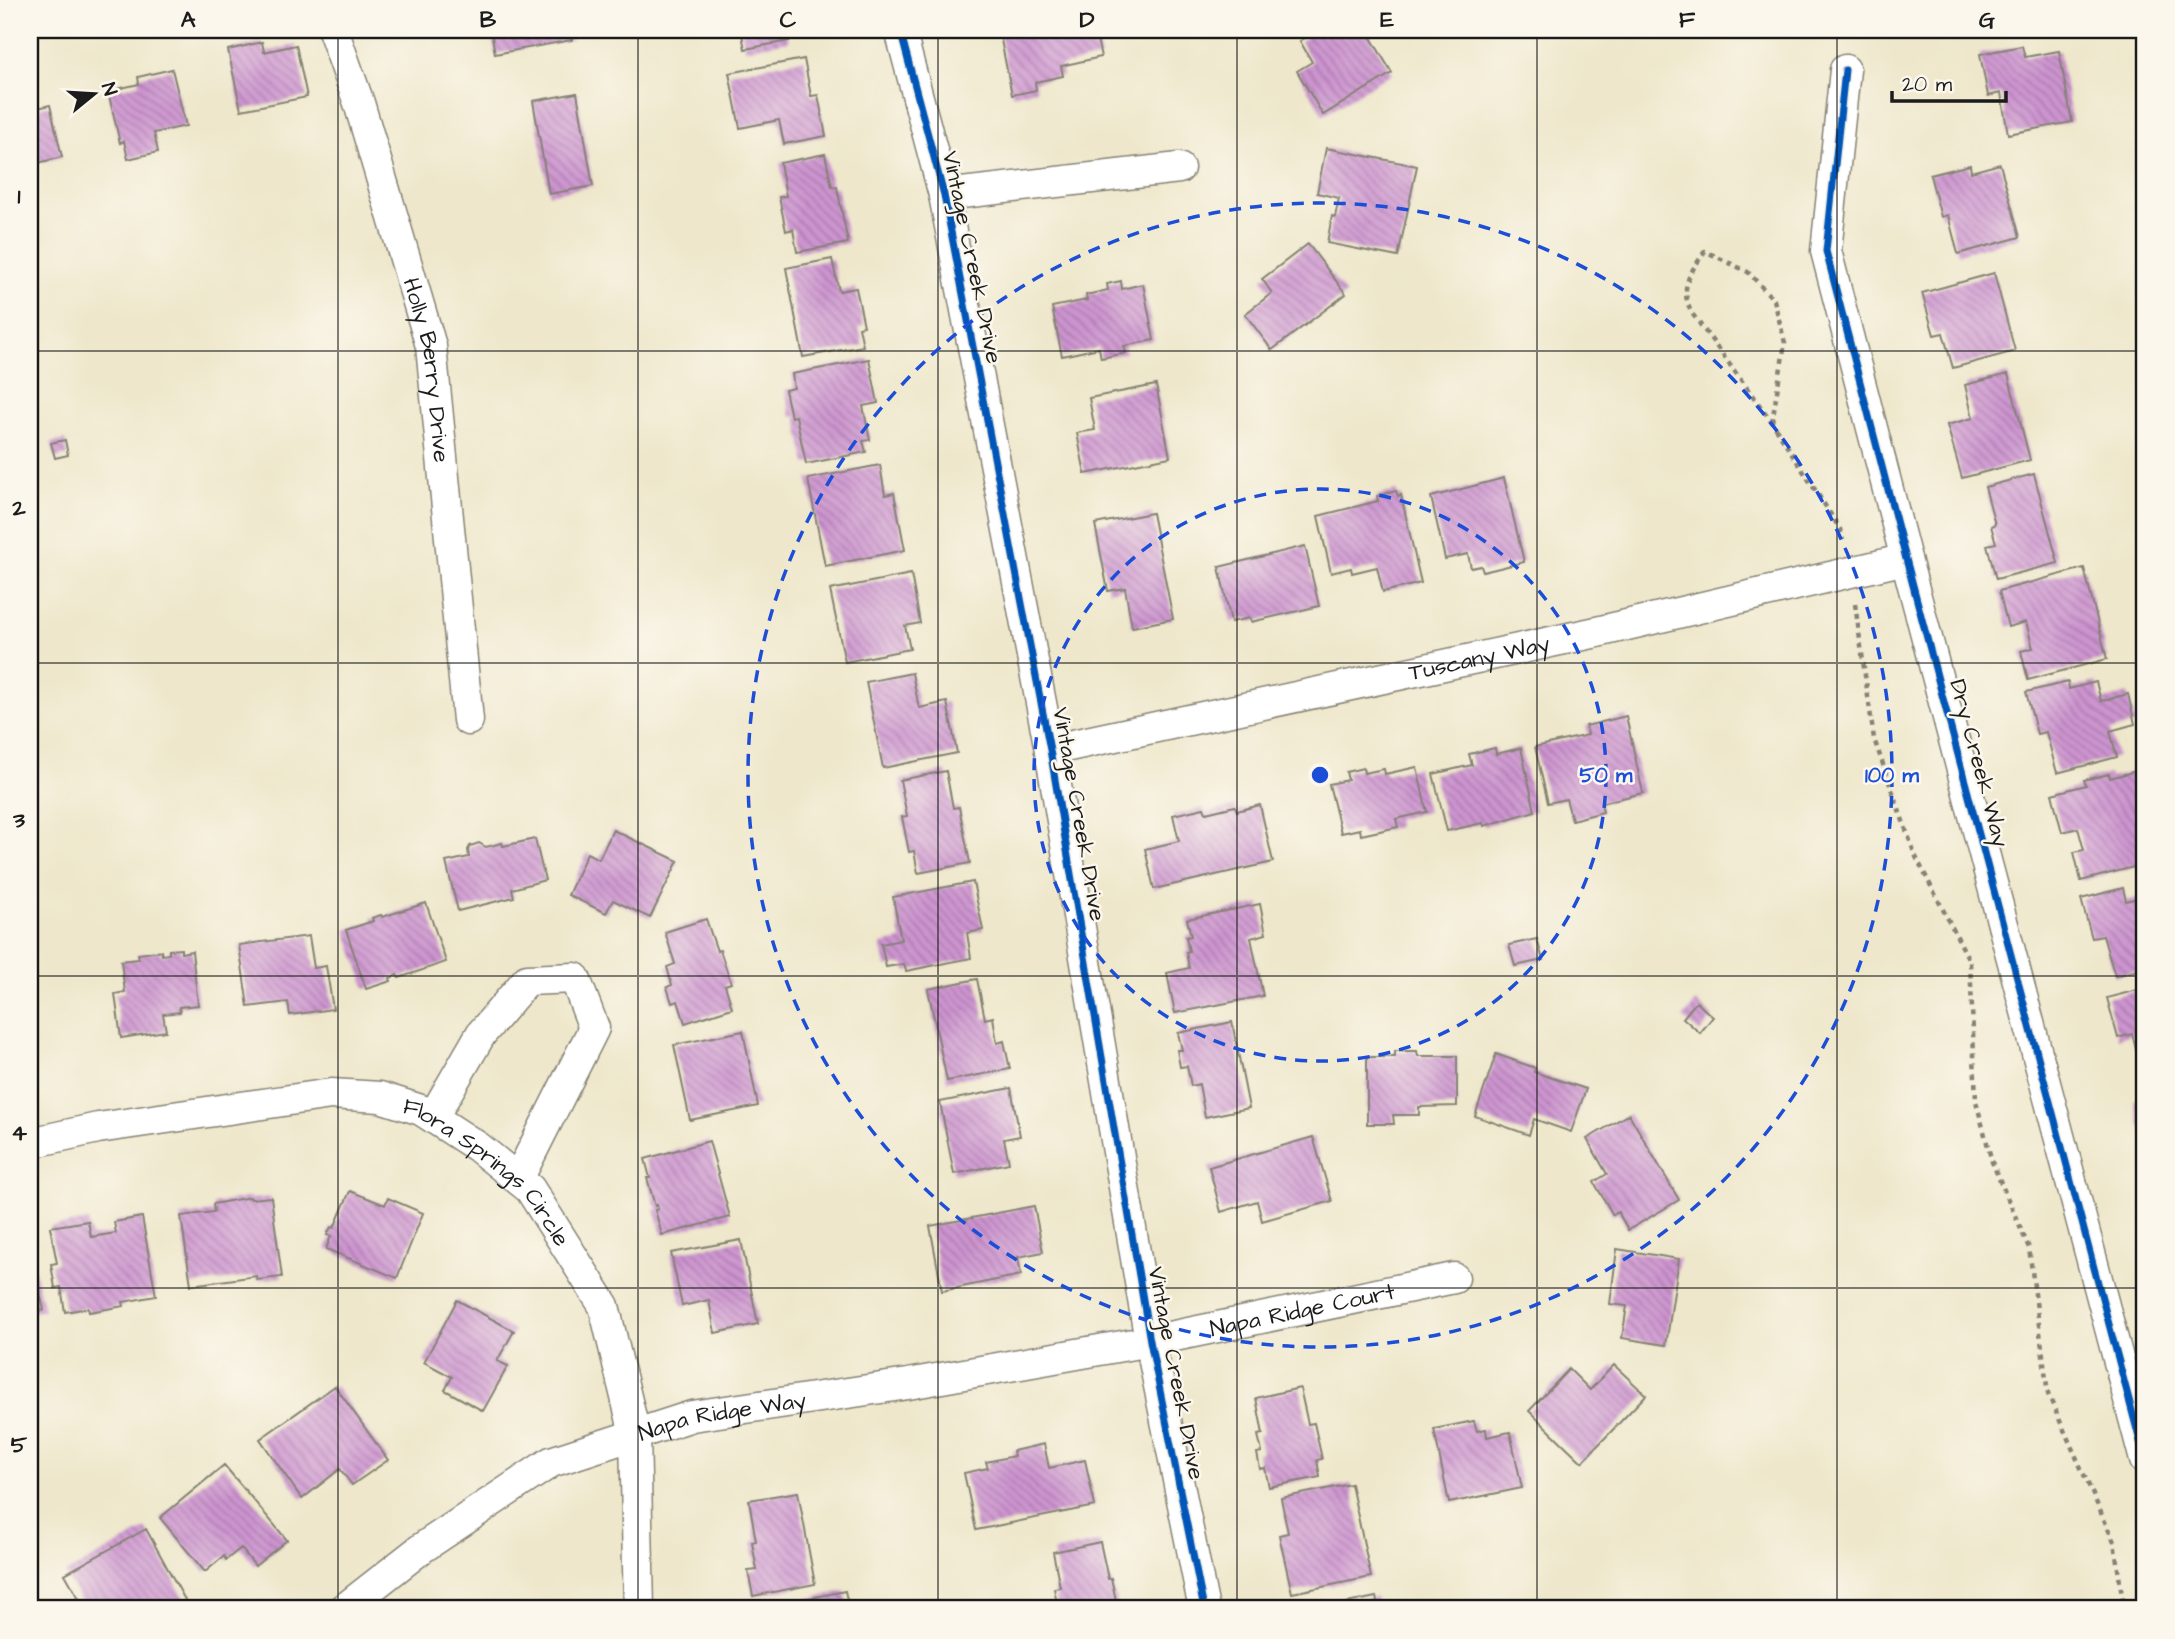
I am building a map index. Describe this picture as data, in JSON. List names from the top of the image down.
{
  "streets": {
    "street": [
      "Vintage Creek Drive",
      "Holly Berry Drive",
      "Tuscany Way",
      "Dry Creek Way",
      "Flora Springs Circle",
      "Napa Ridge Court",
      "Napa Ridge Way"
    ]
  },
  "crossings": [
    ["Vintage Creek Drive", "Tuscany Way"],
    ["Vintage Creek Drive", "Napa Ridge Court"],
    ["Vintage Creek Drive", "Napa Ridge Way"],
    ["Tuscany Way", "Dry Creek Way"],
    ["Flora Springs Circle", "Napa Ridge Way"],
    ["Napa Ridge Court", "Napa Ridge Way"]
  ],
  "scale_bar": "20 m",
  "north": "right",
  "grid": {
    "columns": [
      "A",
      "B",
      "C",
      "D",
      "E",
      "F",
      "G"
    ],
    "rows": [
      "1",
      "2",
      "3",
      "4",
      "5"
    ]
  },
  "rings": ["50 m", "100 m"]
}
